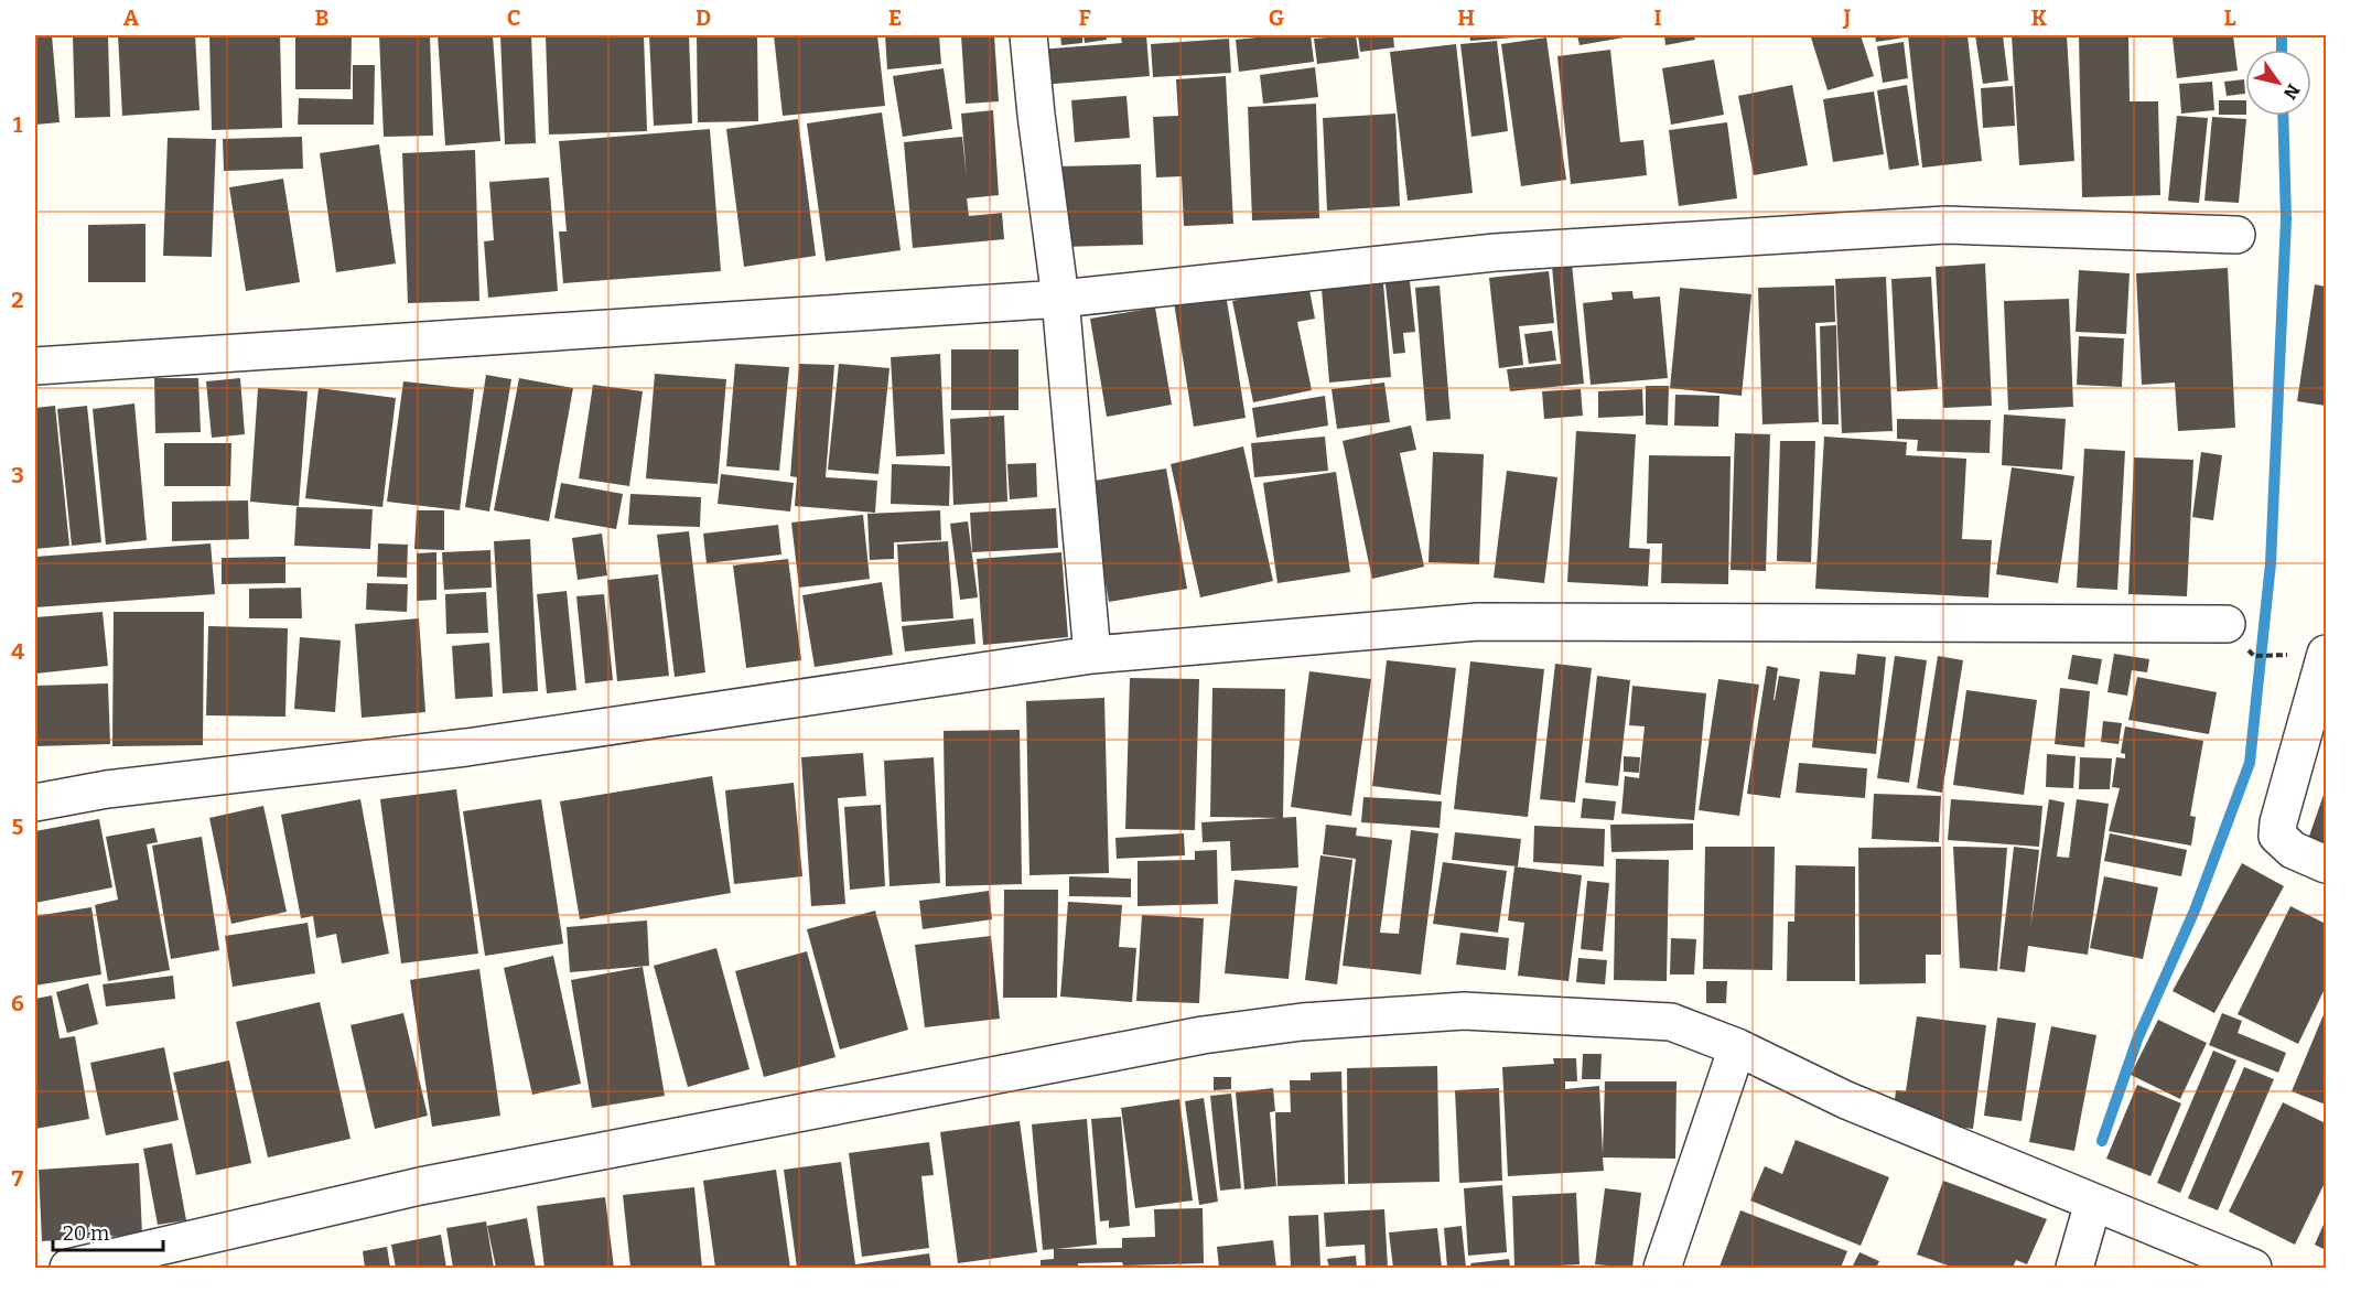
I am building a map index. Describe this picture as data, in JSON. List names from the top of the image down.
{
  "scale_bar": "20 m",
  "north": "bottom right",
  "grid": {
    "columns": [
      "A",
      "B",
      "C",
      "D",
      "E",
      "F",
      "G",
      "H",
      "I",
      "J",
      "K",
      "L"
    ],
    "rows": [
      "1",
      "2",
      "3",
      "4",
      "5",
      "6",
      "7"
    ]
  }
}
